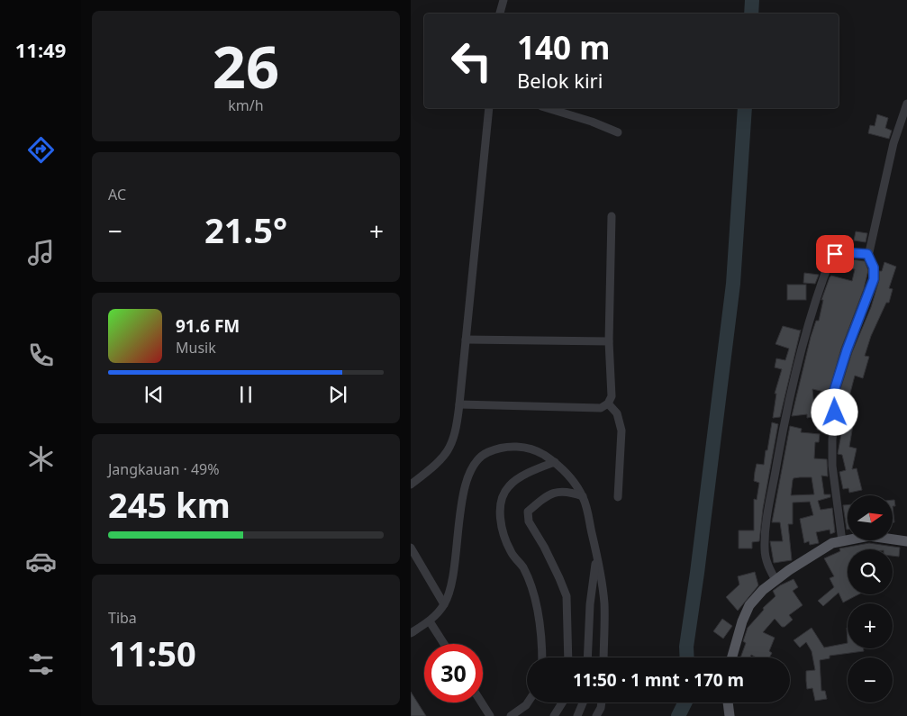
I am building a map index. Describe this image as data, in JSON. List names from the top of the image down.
{
  "north": "right",
  "page": {
    "tabs": "11:49",
    "tile": [
      ["26", "km/h"],
      "AC",
      ["Jangkauan · 49%", "245 km"],
      ["Tiba", "11:50"]
    ],
    "turn": ["140 m", "Belok kiri"],
    "heat": ["−", "21.5°", "+"],
    "song": ["91.6 FM", "Musik"],
    "map_buttons": ["+", "−"],
    "limit": "30",
    "trip": "11:50 · 1 mnt · 170 m"
  }
}
